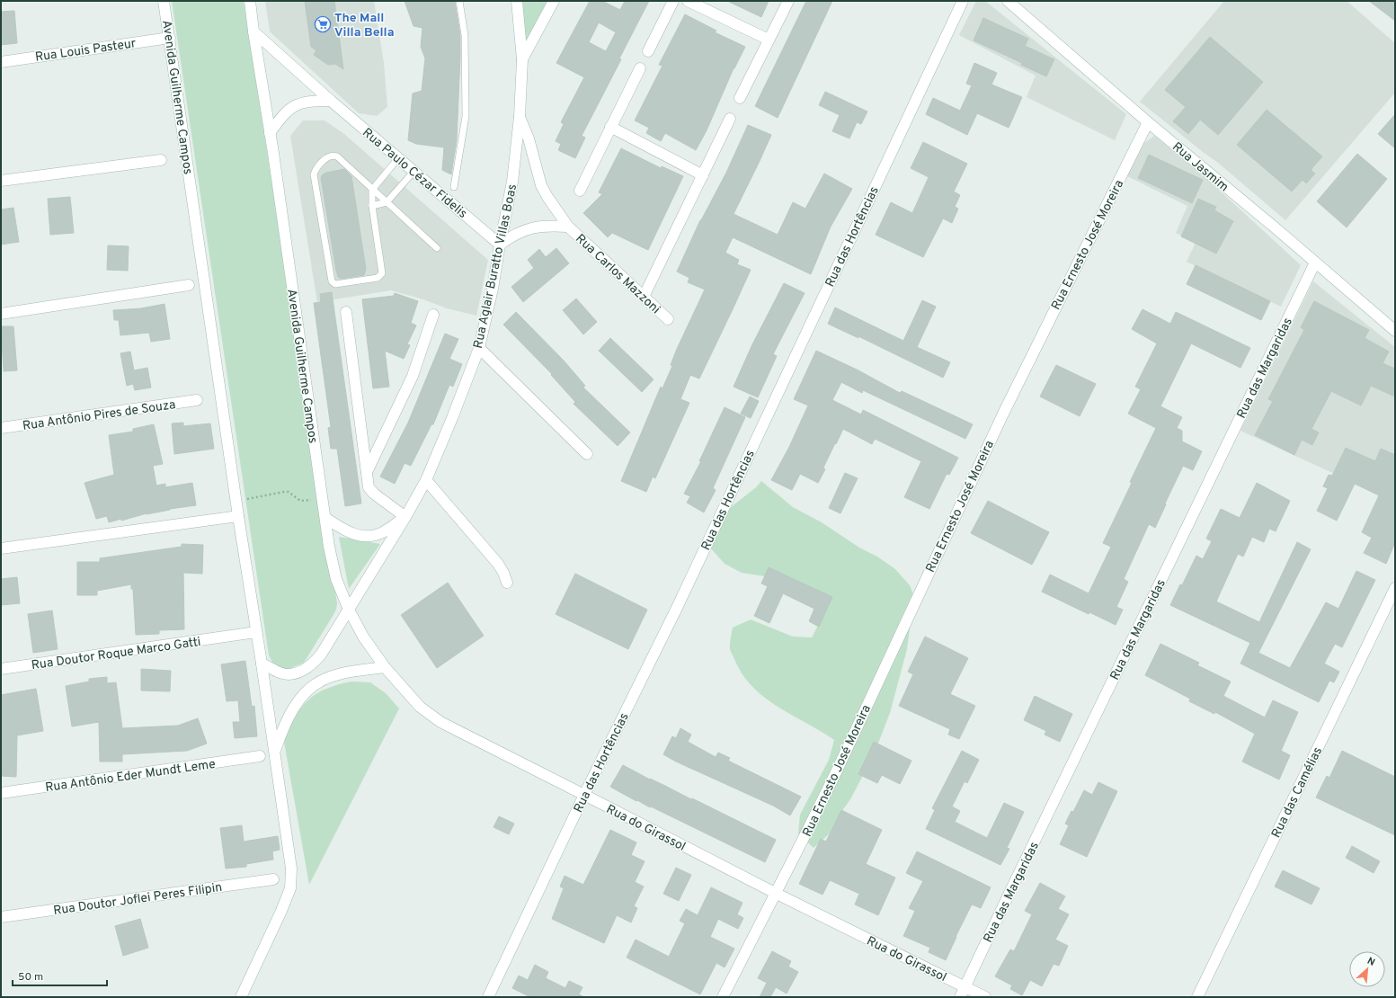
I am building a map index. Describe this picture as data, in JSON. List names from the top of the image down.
{
  "streets": {
    "street": [
      "Rua Louis Pasteur",
      "Avenida Guilherme Campos",
      "Rua Jasmim",
      "Rua Paulo Cézar Fidelis",
      "Rua das Hortências",
      "Rua Ernesto José Moreira",
      "Rua Aglair Buratto Villas Boas",
      "Rua Carlos Mazzoni",
      "Rua das Margaridas",
      "Rua Antônio Pires de Souza",
      "Rua Doutor Roque Marco Gatti",
      "Rua Antônio Eder Mundt Leme",
      "Rua das Camélias",
      "Rua do Girassol",
      "Rua Doutor Joflei Peres Filipin"
    ]
  },
  "crossings": [
    ["Rua Louis Pasteur", "Avenida Guilherme Campos"],
    ["Avenida Guilherme Campos", "Rua Paulo Cézar Fidelis"],
    ["Avenida Guilherme Campos", "Rua Aglair Buratto Villas Boas"],
    ["Avenida Guilherme Campos", "Rua Doutor Roque Marco Gatti"],
    ["Avenida Guilherme Campos", "Rua do Girassol"],
    ["Rua Jasmim", "Rua Ernesto José Moreira"],
    ["Rua Jasmim", "Rua das Margaridas"],
    ["Rua Paulo Cézar Fidelis", "Rua Aglair Buratto Villas Boas"],
    ["Rua Paulo Cézar Fidelis", "Rua Carlos Mazzoni"],
    ["Rua das Hortências", "Rua do Girassol"],
    ["Rua Ernesto José Moreira", "Rua do Girassol"],
    ["Rua Aglair Buratto Villas Boas", "Rua Carlos Mazzoni"],
    ["Rua Aglair Buratto Villas Boas", "Rua do Girassol"],
    ["Rua das Margaridas", "Rua do Girassol"]
  ],
  "places": {
    "supermarket": ["The Mall Villa Bella"]
  },
  "scale_bar": "50 m",
  "north": "top right"
}
